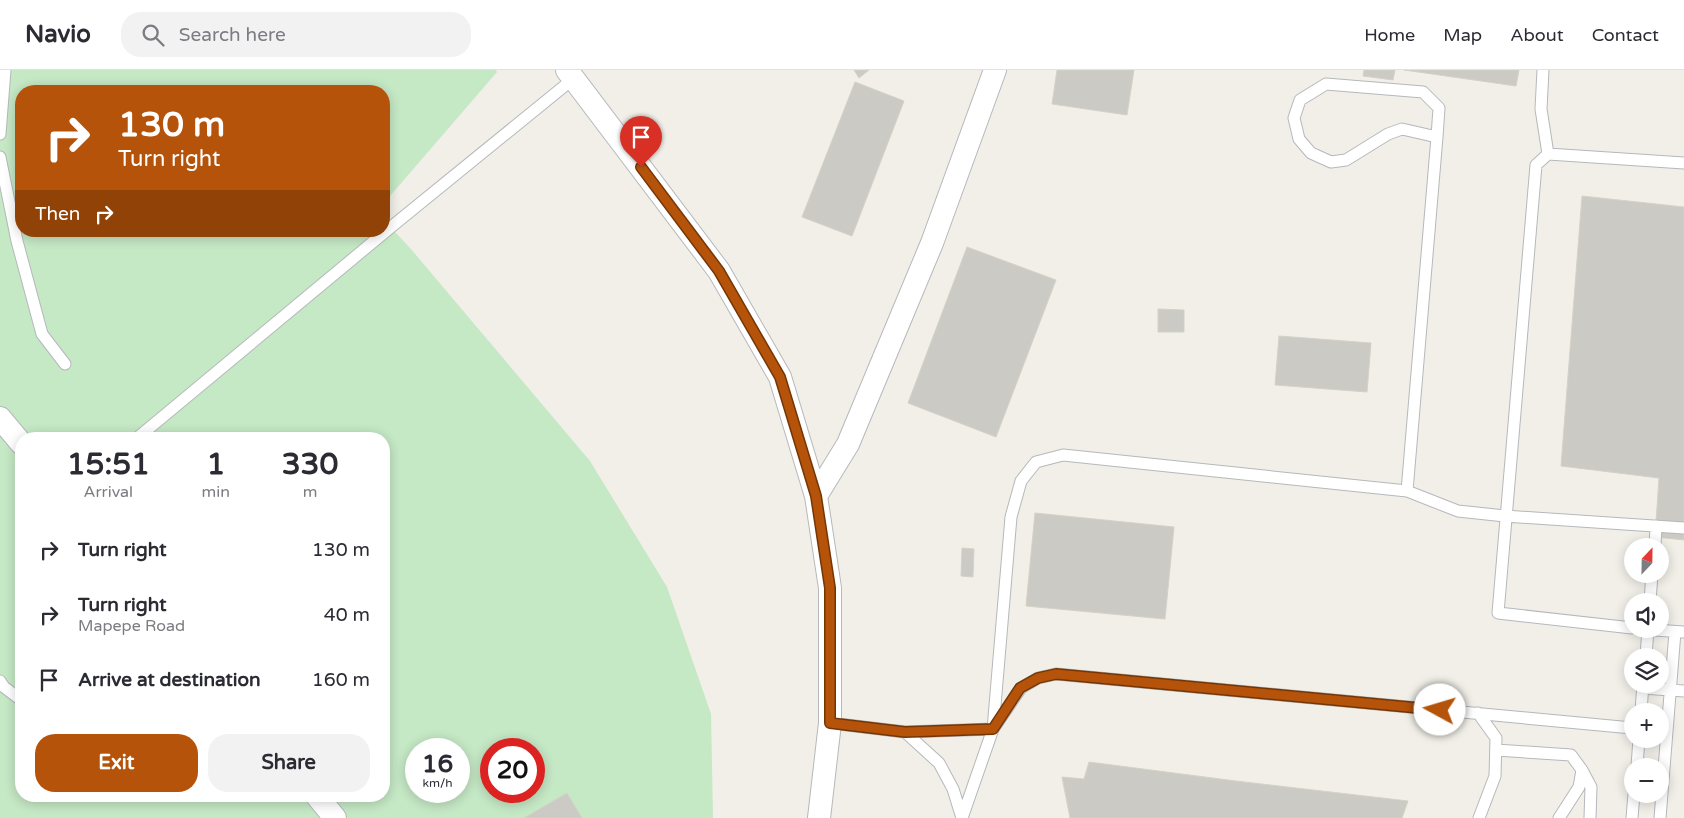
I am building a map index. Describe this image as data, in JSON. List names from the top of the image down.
{
  "north": "top",
  "page": {
    "header": "Navio",
    "search": "Search here",
    "nav": [
      "Home",
      "Map",
      "About",
      "Contact"
    ],
    "turn": ["130 m", "Turn right"],
    "then": "Then",
    "eta": [
      "15:51",
      "Arrival",
      "1",
      "min",
      "330",
      "m"
    ],
    "list": [
      {
        "name": "Turn right",
        "value": "130 m"
      },
      {
        "name": "Turn right",
        "note": "Mapepe Road",
        "value": "40 m"
      },
      {
        "name": "Arrive at destination",
        "value": "160 m"
      }
    ],
    "map_buttons": ["+", "−"],
    "buttons": ["Exit", "Share"],
    "speed": "16 km/h",
    "limit": "20"
  }
}
